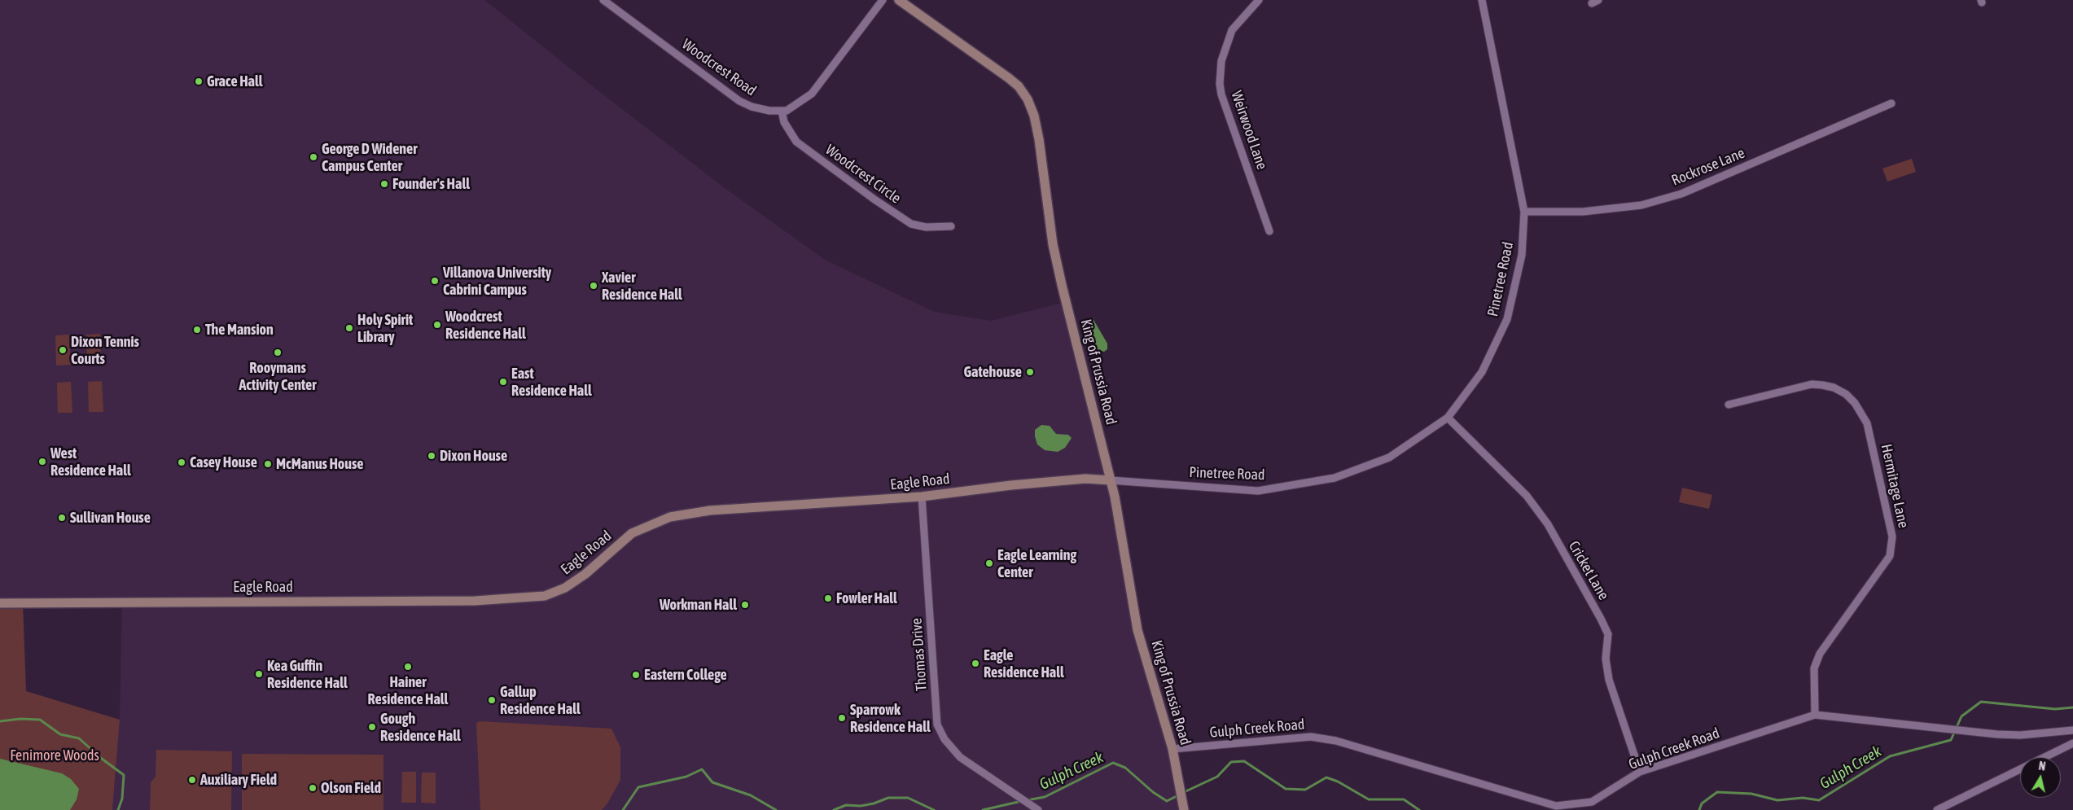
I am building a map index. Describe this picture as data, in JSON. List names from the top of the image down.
{
  "streets": {
    "street": [
      "Woodcrest Road",
      "Weirwood Lane",
      "Rockrose Lane",
      "Woodcrest Circle",
      "Pinetree Road",
      "King of Prussia Road",
      "Eagle Road",
      "Hermitage Lane",
      "Cricket Lane",
      "Thomas Drive",
      "Gulph Creek Road"
    ]
  },
  "crossings": [
    ["Woodcrest Road", "Woodcrest Circle"],
    ["Rockrose Lane", "Pinetree Road"],
    ["Pinetree Road", "King of Prussia Road"],
    ["Pinetree Road", "Eagle Road"],
    ["Pinetree Road", "Cricket Lane"],
    ["King of Prussia Road", "Eagle Road"],
    ["King of Prussia Road", "Gulph Creek Road"],
    ["Eagle Road", "Thomas Drive"],
    ["Hermitage Lane", "Gulph Creek Road"],
    ["Cricket Lane", "Gulph Creek Road"]
  ],
  "water": ["Gulph Creek"],
  "parks": ["Fenimore Woods"],
  "places": [
    "Grace Hall",
    "George D Widener Campus Center",
    "Founder's Hall",
    "Villanova University Cabrini Campus",
    "Xavier Residence Hall",
    "Woodcrest Residence Hall",
    "Holy Spirit Library",
    "The Mansion",
    "Dixon Tennis Courts",
    "Rooymans Activity Center",
    "Gatehouse",
    "East Residence Hall",
    "Dixon House",
    "West Residence Hall",
    "Casey House",
    "McManus House",
    "Sullivan House",
    "Eagle Learning Center",
    "Fowler Hall",
    "Workman Hall",
    "Eagle Residence Hall",
    "Hainer Residence Hall",
    "Kea Guffin Residence Hall",
    "Eastern College",
    "Gallup Residence Hall",
    "Sparrowk Residence Hall",
    "Gough Residence Hall",
    "Auxiliary Field",
    "Olson Field"
  ],
  "north": "top"
}
